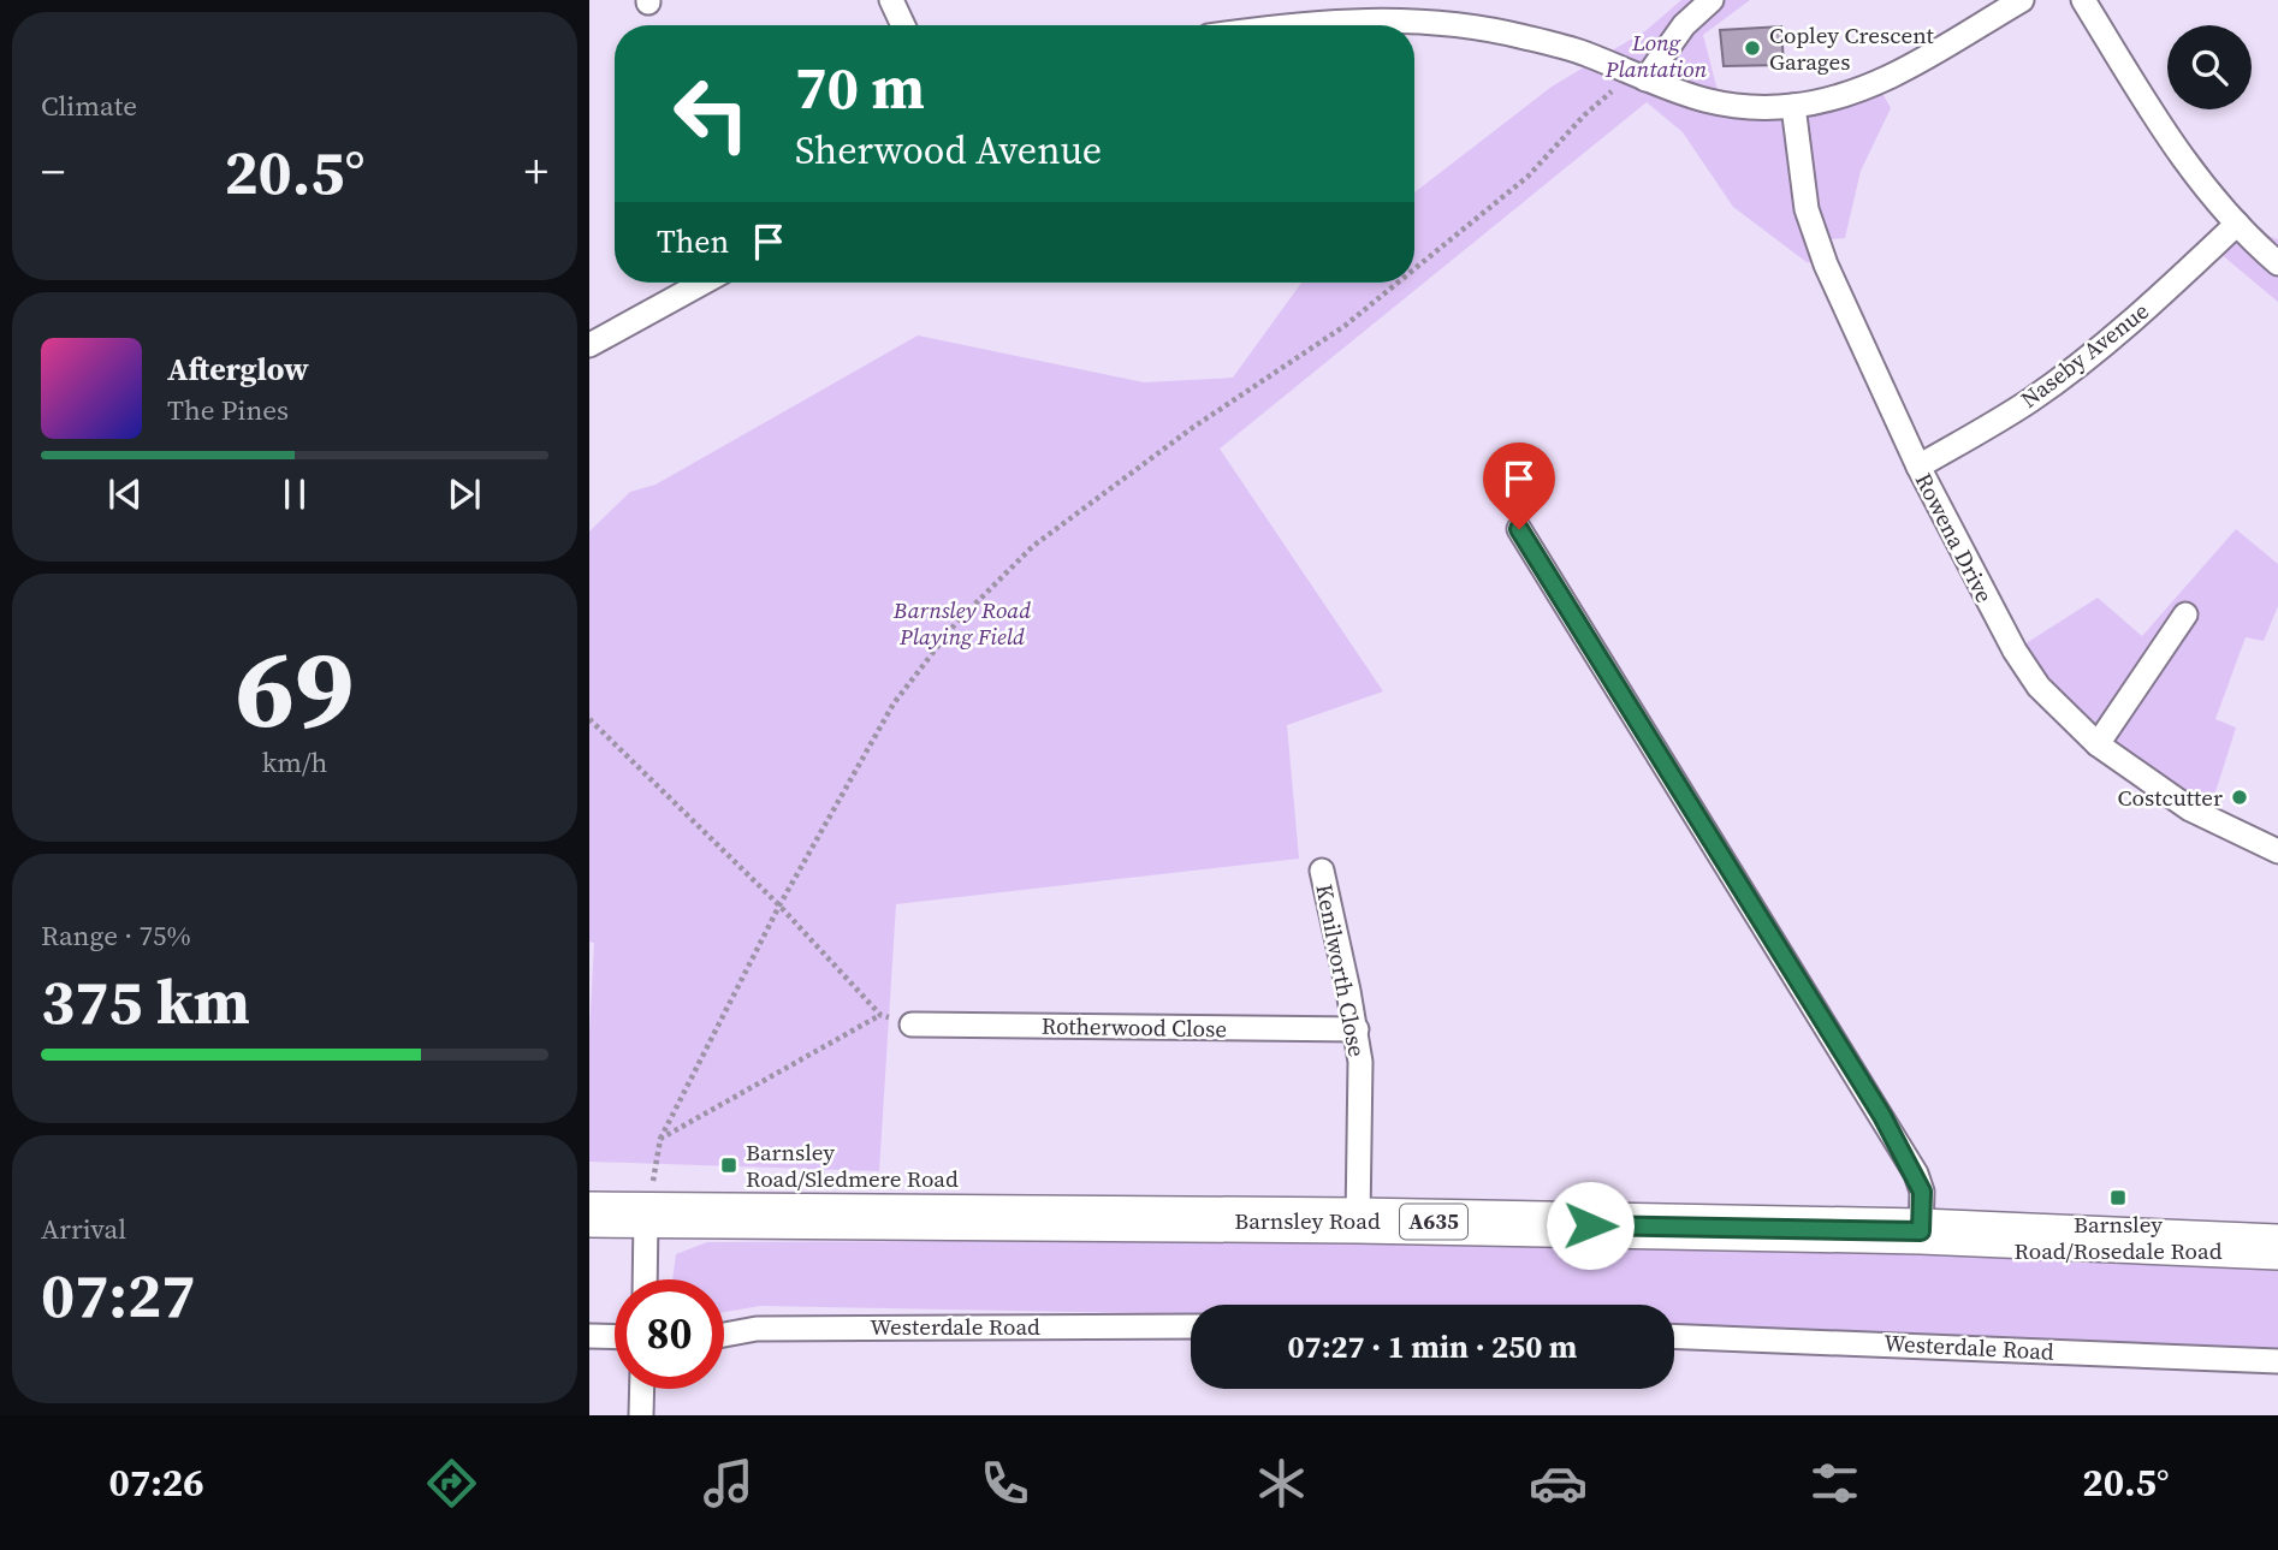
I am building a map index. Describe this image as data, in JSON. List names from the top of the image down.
{
  "streets": {
    "highway": ["Barnsley Road", "A635"],
    "street": [
      "Naseby Avenue",
      "Rowena Drive",
      "Kenilworth Close",
      "Rotherwood Close",
      "Westerdale Road"
    ]
  },
  "crossings": [
    ["Naseby Avenue", "Rowena Drive"],
    ["Kenilworth Close", "Rotherwood Close"],
    ["Kenilworth Close", "Barnsley Road"]
  ],
  "parks": ["Long Plantation", "Barnsley Road Playing Field"],
  "places": {
    "other": ["Copley Crescent Garages", "Costcutter"],
    "transit": ["Barnsley Road/Sledmere Road", "Barnsley Road/Rosedale Road"]
  },
  "page": {
    "tile": [
      "Climate",
      ["69", "km/h"],
      ["Range · 75%", "375 km"],
      ["Arrival", "07:27"]
    ],
    "turn": ["70 m", "Sherwood Avenue"],
    "heat": ["−", "20.5°", "+"],
    "then": "Then",
    "song": ["Afterglow", "The Pines"],
    "limit": "80",
    "trip": "07:27 · 1 min · 250 m",
    "tabs": ["07:26", "20.5°"]
  }
}
